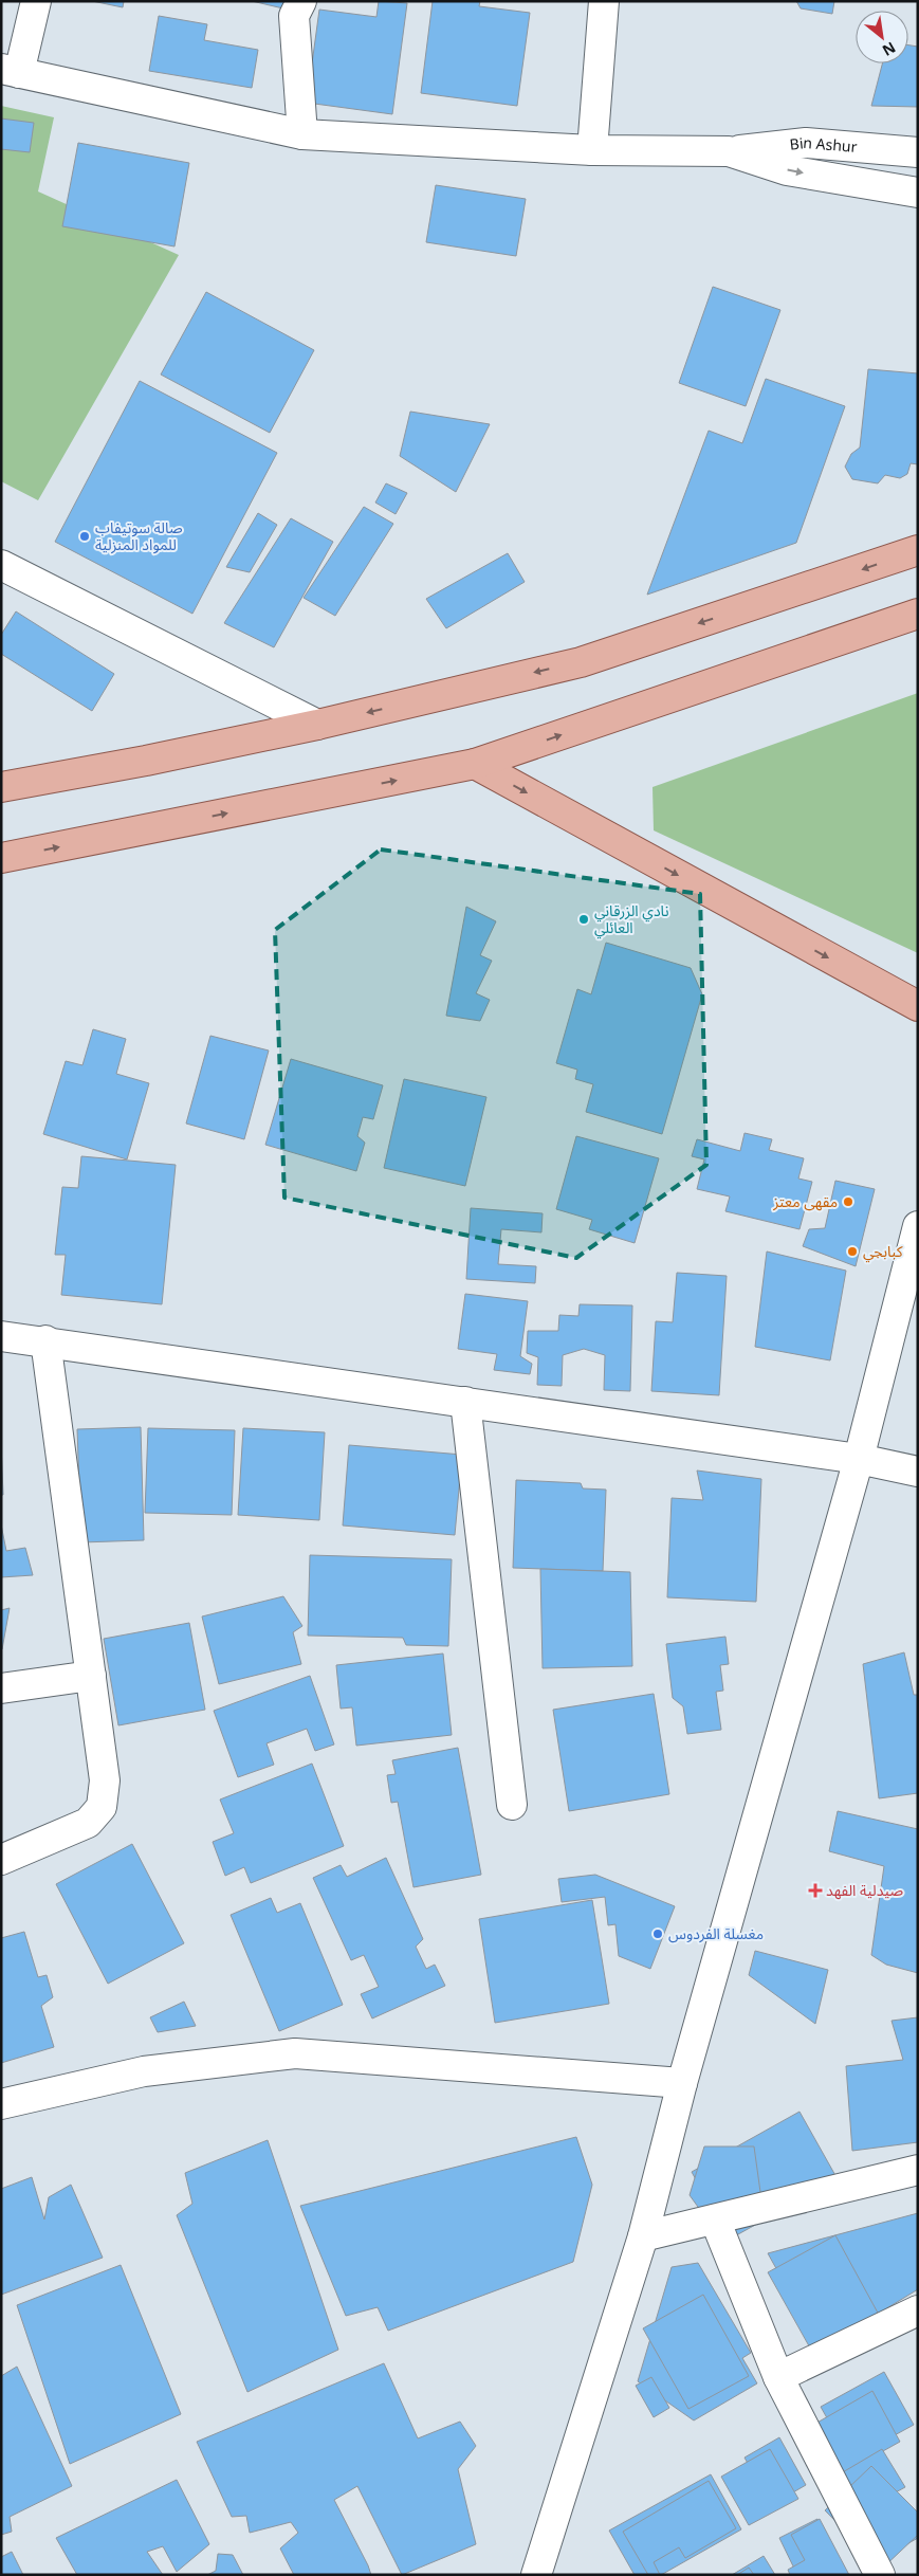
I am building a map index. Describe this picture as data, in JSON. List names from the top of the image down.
{
  "streets": {
    "street": ["Bin Ashur"]
  },
  "places": {
    "other": [
      "صالة سوتيفاب للمواد المنزلية",
      "نادي الزرقاني العائلي",
      "مقهى معتز",
      "كبابجي",
      "مغسلة الفردوس"
    ],
    "health": ["صيدلية الفهد"]
  },
  "north": "bottom right"
}
